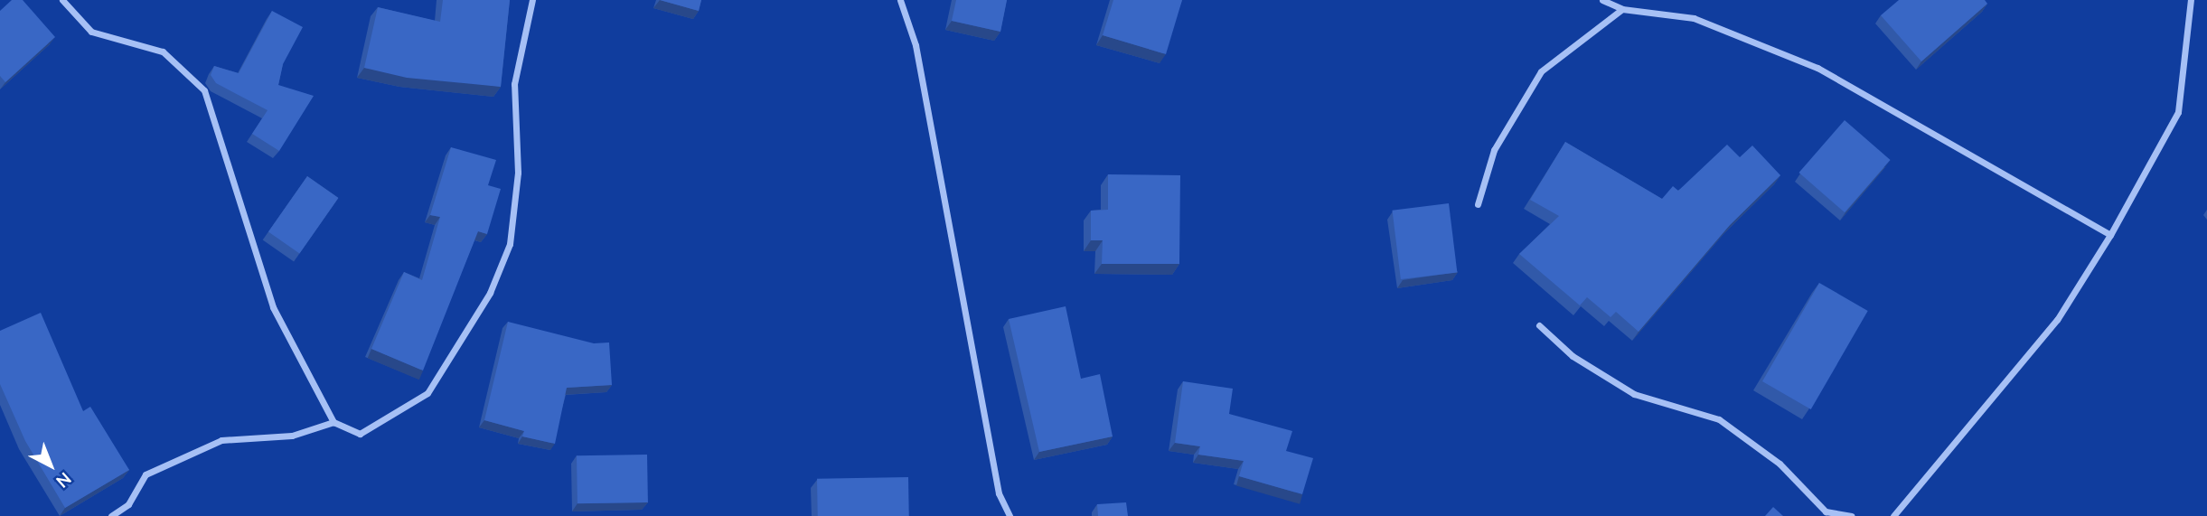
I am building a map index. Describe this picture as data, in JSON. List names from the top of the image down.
{
  "north": "bottom right"
}
